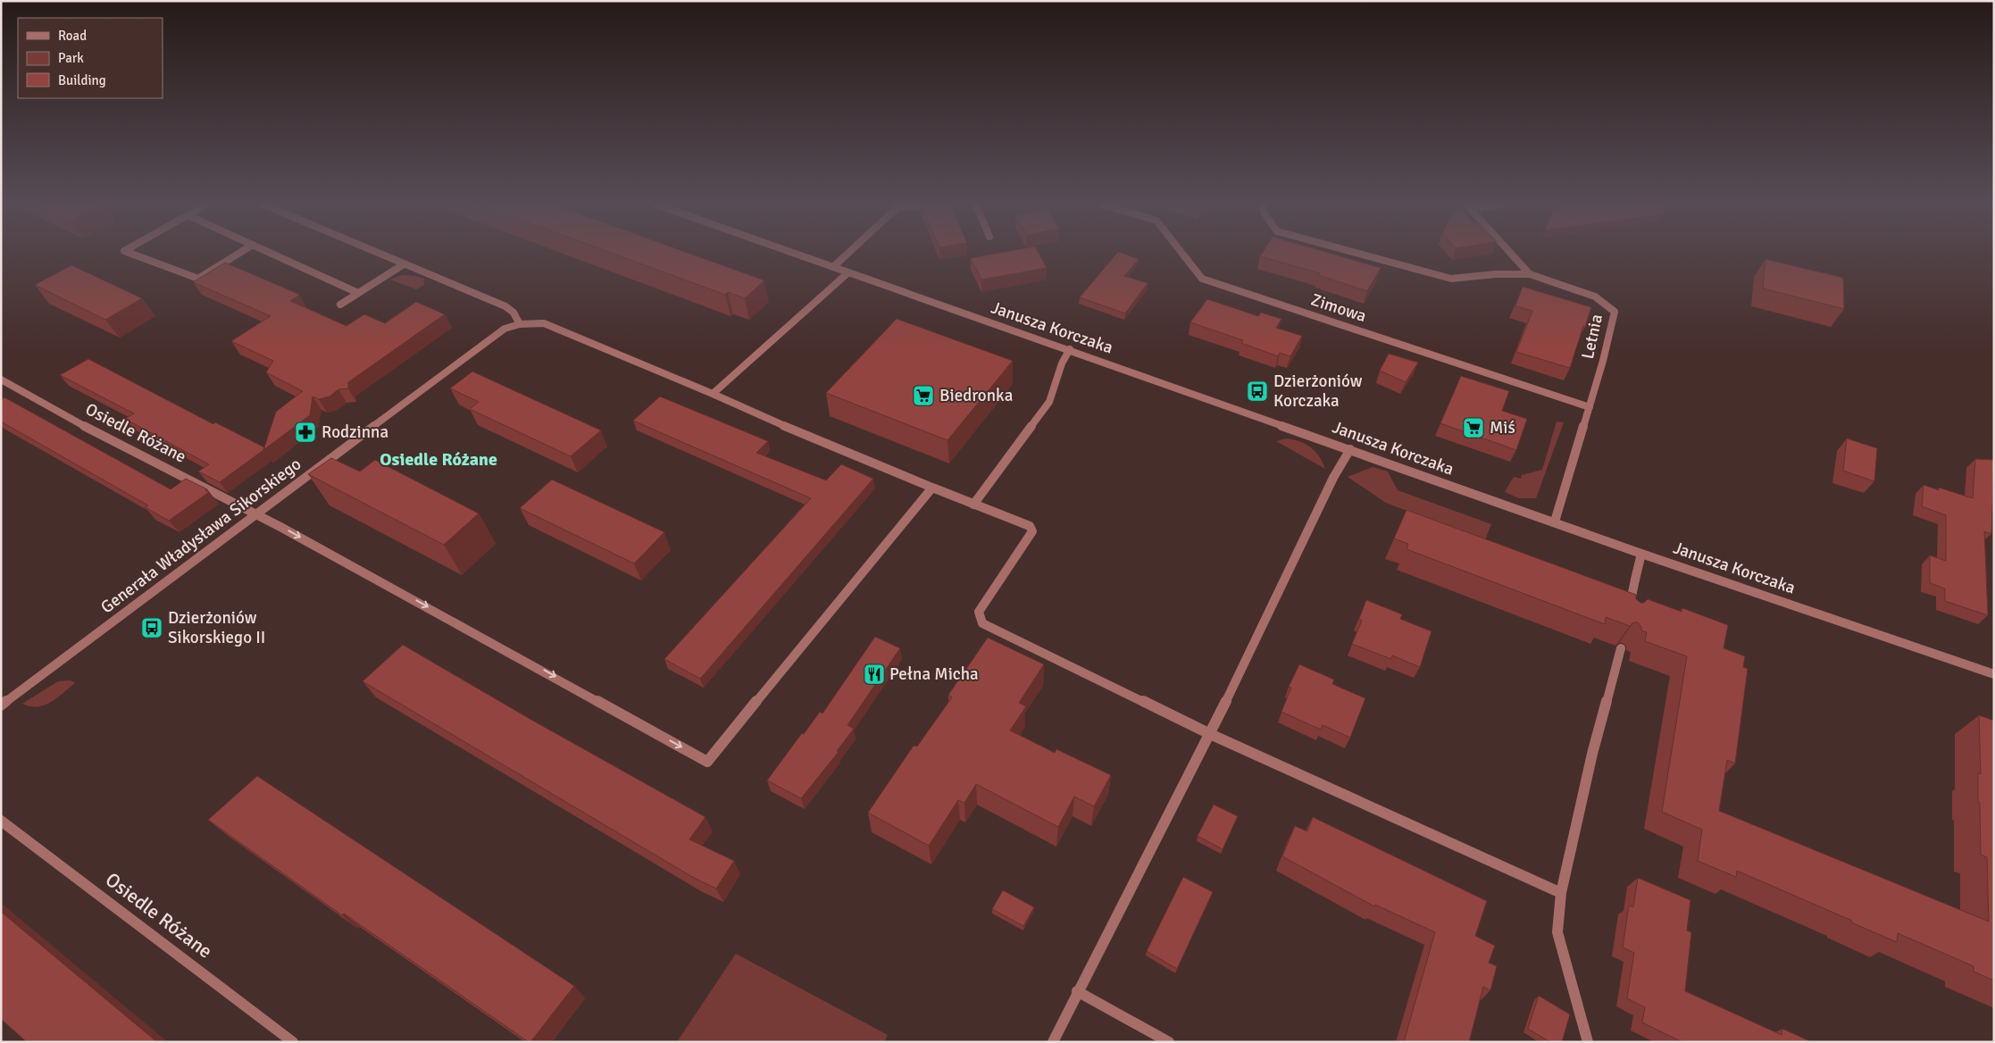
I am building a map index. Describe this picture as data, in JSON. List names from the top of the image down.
{
  "streets": {
    "street": [
      "Zimowa",
      "Janusza Korczaka",
      "Letnia",
      "Osiedle Różane",
      "Generała Władysława Sikorskiego"
    ]
  },
  "crossings": [
    ["Zimowa", "Letnia"],
    ["Janusza Korczaka", "Letnia"],
    ["Osiedle Różane", "Generała Władysława Sikorskiego"]
  ],
  "districts": ["Osiedle Różane"],
  "places": {
    "bus stop": ["Dzierżoniów Korczaka", "Dzierżoniów Sikorskiego II"],
    "supermarket": ["Biedronka", "Miś"],
    "pharmacy": ["Rodzinna"],
    "restaurant": ["Pełna Micha"]
  },
  "legend": ["Road", "Park", "Building"]
}
